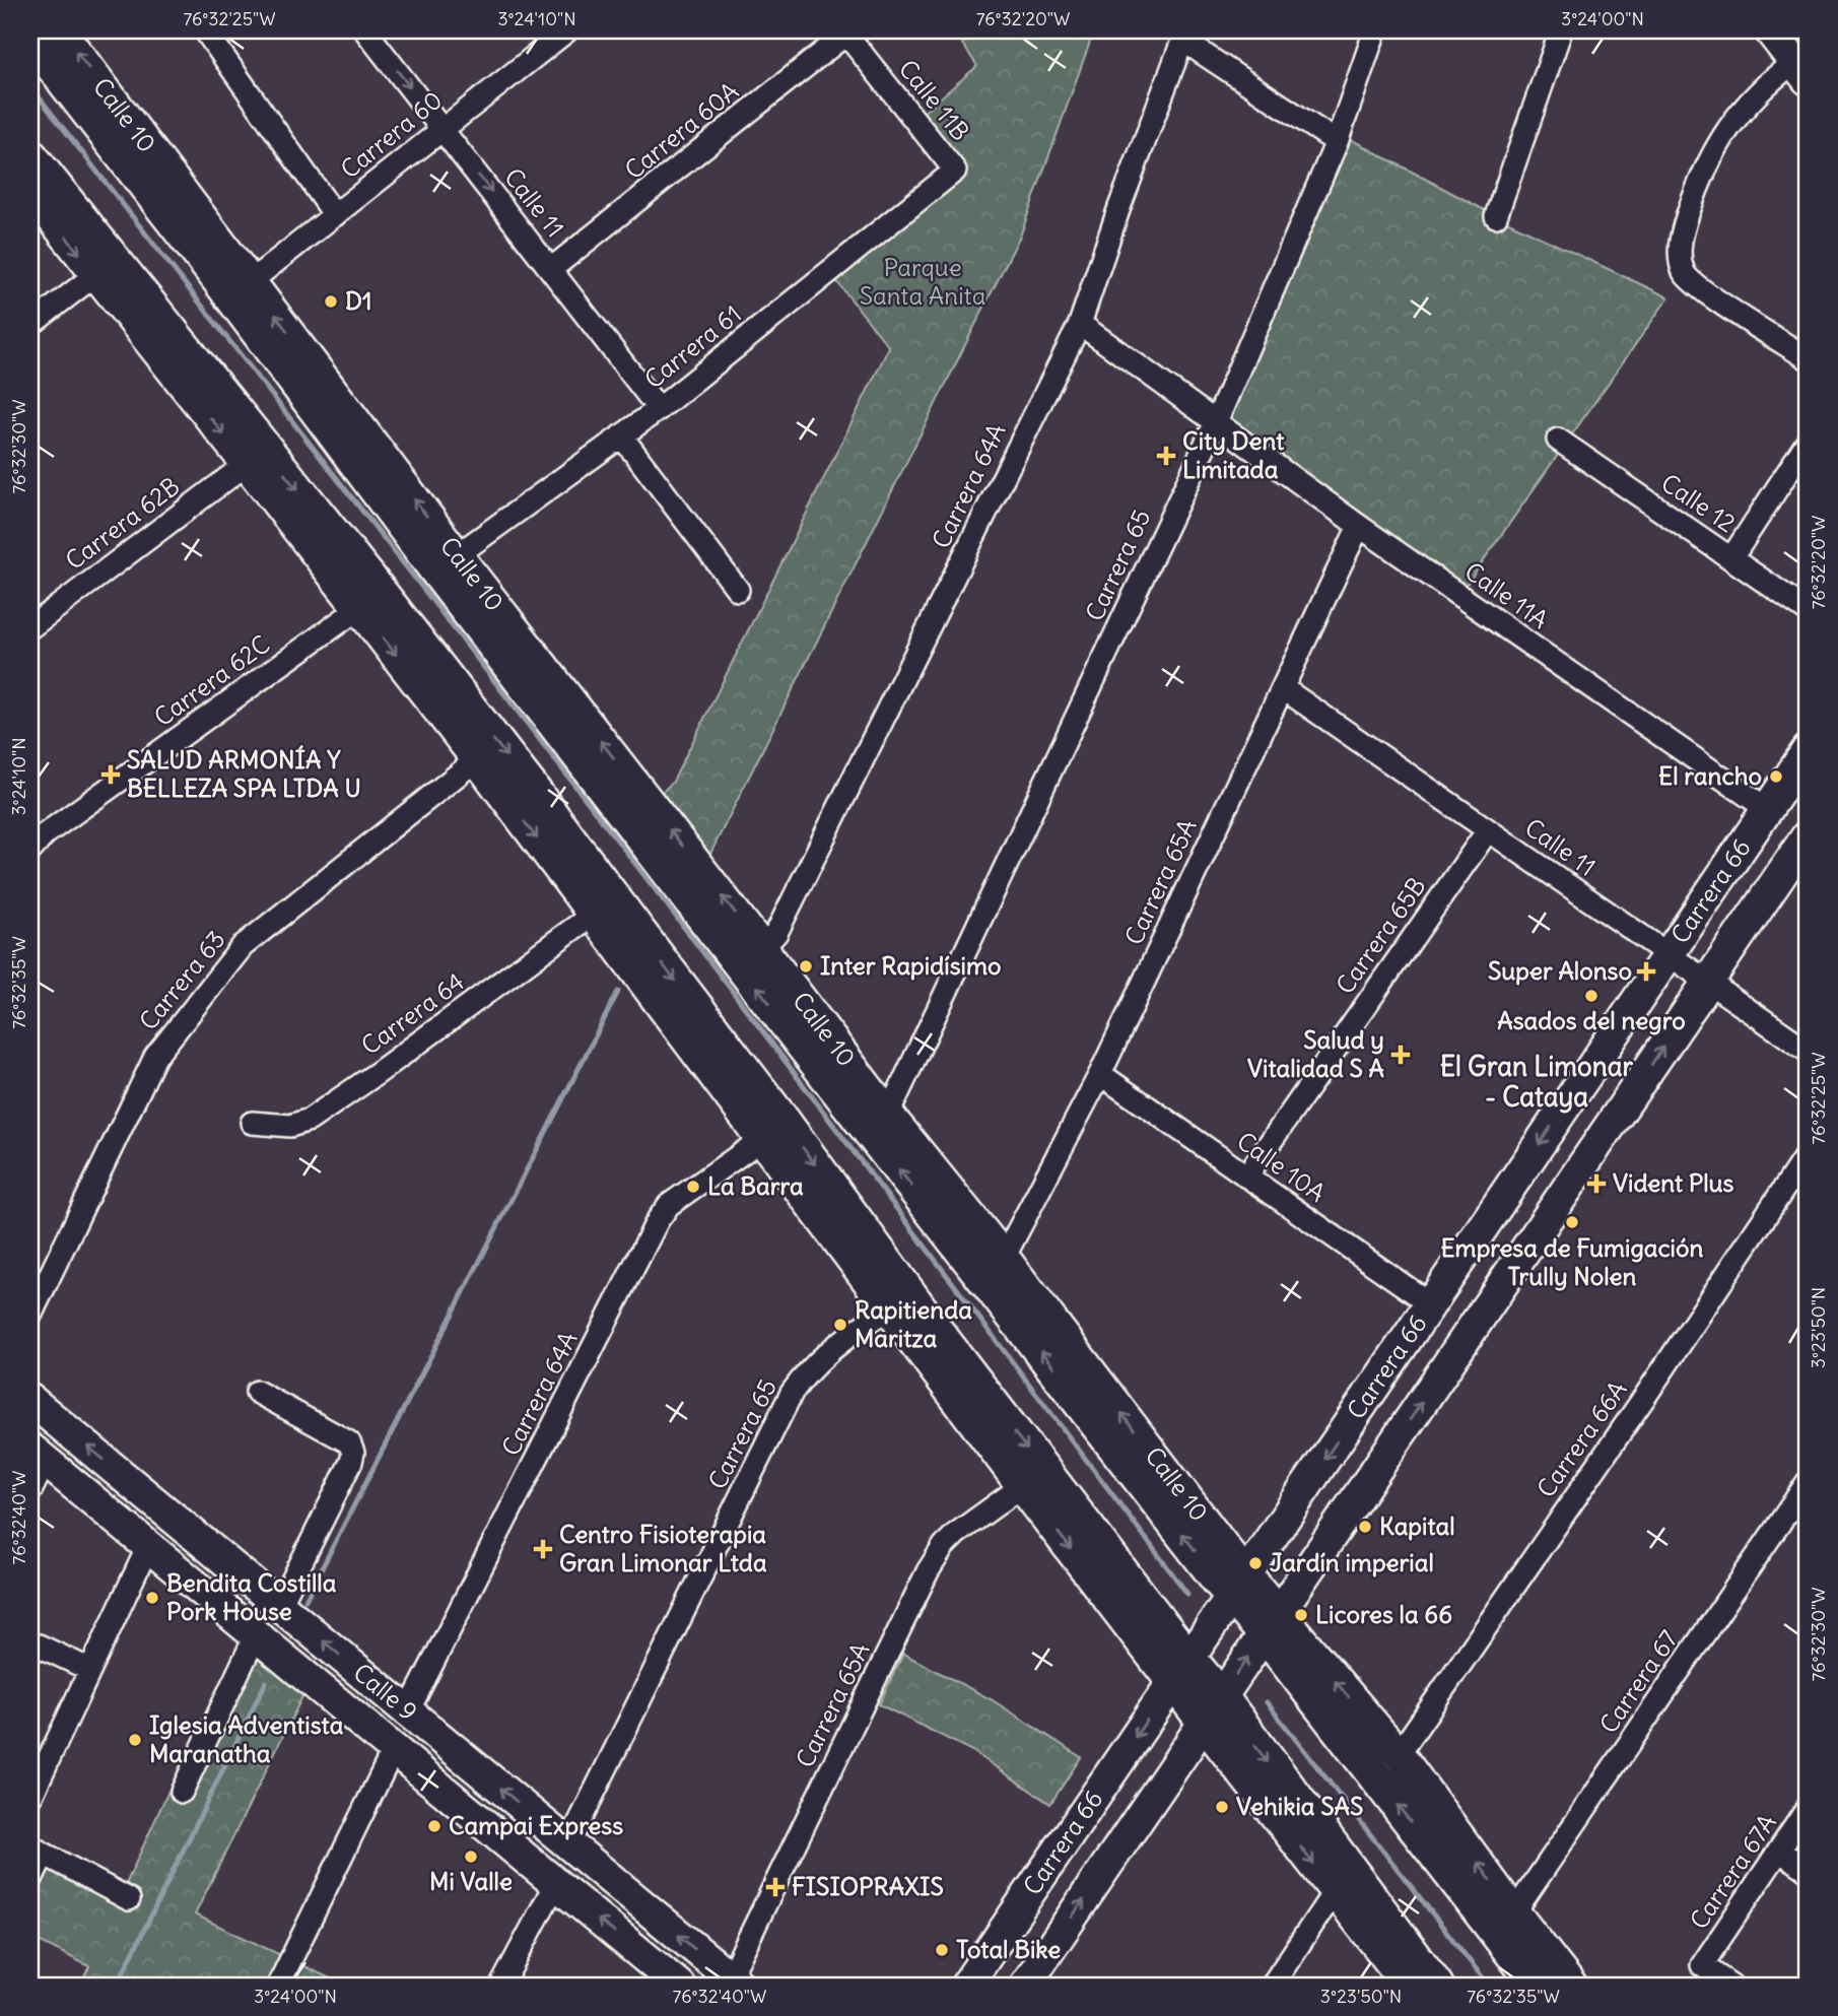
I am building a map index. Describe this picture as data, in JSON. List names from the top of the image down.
{
  "streets": {
    "main road": ["Calle 10", "Carrera 66", "Calle 9"],
    "street": [
      "Calle 11B",
      "Carrera 60A",
      "Carrera 60",
      "Calle 11",
      "Carrera 61",
      "Carrera 64A",
      "Calle 12",
      "Carrera 62B",
      "Carrera 65",
      "Calle 11A",
      "Carrera 62C",
      "Carrera 65A",
      "Carrera 65B",
      "Carrera 63",
      "Carrera 64",
      "Calle 10A",
      "Carrera 66A",
      "Carrera 67",
      "Carrera 67A"
    ]
  },
  "crossings": [
    ["Calle 11B", "Carrera 60A"],
    ["Calle 11B", "Carrera 61"],
    ["Calle 10", "Carrera 60"],
    ["Calle 10", "Carrera 61"],
    ["Calle 10", "Carrera 64A"],
    ["Calle 10", "Carrera 65"],
    ["Calle 10", "Carrera 65A"],
    ["Calle 10", "Carrera 66"],
    ["Calle 10", "Carrera 66A"],
    ["Calle 10", "Carrera 67"],
    ["Carrera 60A", "Calle 11"],
    ["Carrera 60", "Calle 11"],
    ["Calle 11", "Carrera 61"],
    ["Calle 11", "Carrera 65A"],
    ["Calle 11", "Carrera 66"],
    ["Calle 11", "Carrera 65B"],
    ["Carrera 64A", "Calle 11A"],
    ["Carrera 64A", "Calle 9"],
    ["Carrera 65", "Calle 11A"],
    ["Carrera 65", "Calle 9"],
    ["Calle 11A", "Carrera 65A"],
    ["Calle 11A", "Carrera 66"],
    ["Carrera 65A", "Calle 10A"],
    ["Carrera 65A", "Calle 9"],
    ["Carrera 66", "Calle 10A"],
    ["Carrera 65B", "Calle 10A"]
  ],
  "districts": ["El Gran Limonar - Cataya"],
  "parks": ["Parque Santa Anita"],
  "places": {
    "other": [
      "D1",
      "El rancho",
      "Inter Rapidísimo",
      "Asados del negro",
      "La Barra",
      "Empresa de Fumigación Trully Nolen",
      "Rapitienda Maritza",
      "Kapital",
      "Jardín imperial",
      "Bendita Costilla Pork House",
      "Licores la 66",
      "Iglesia Adventista Maranatha",
      "Vehikia SAS",
      "Campai Express",
      "Mi Valle",
      "Total Bike"
    ],
    "health": [
      "City Dent Limitada",
      "SALUD ARMONÍA Y BELLEZA SPA LTDA U",
      "Super Alonso",
      "Salud y Vitalidad S A",
      "Vident Plus",
      "Centro Fisioterapia Gran Limonar Ltda",
      "FISIOPRAXIS"
    ]
  },
  "coordinates": [
    "76°32'25\"W",
    "3°24'10\"N",
    "76°32'20\"W",
    "3°24'00\"N",
    "76°32'30\"W",
    "76°32'35\"W",
    "3°23'50\"N",
    "76°32'40\"W"
  ]
}
